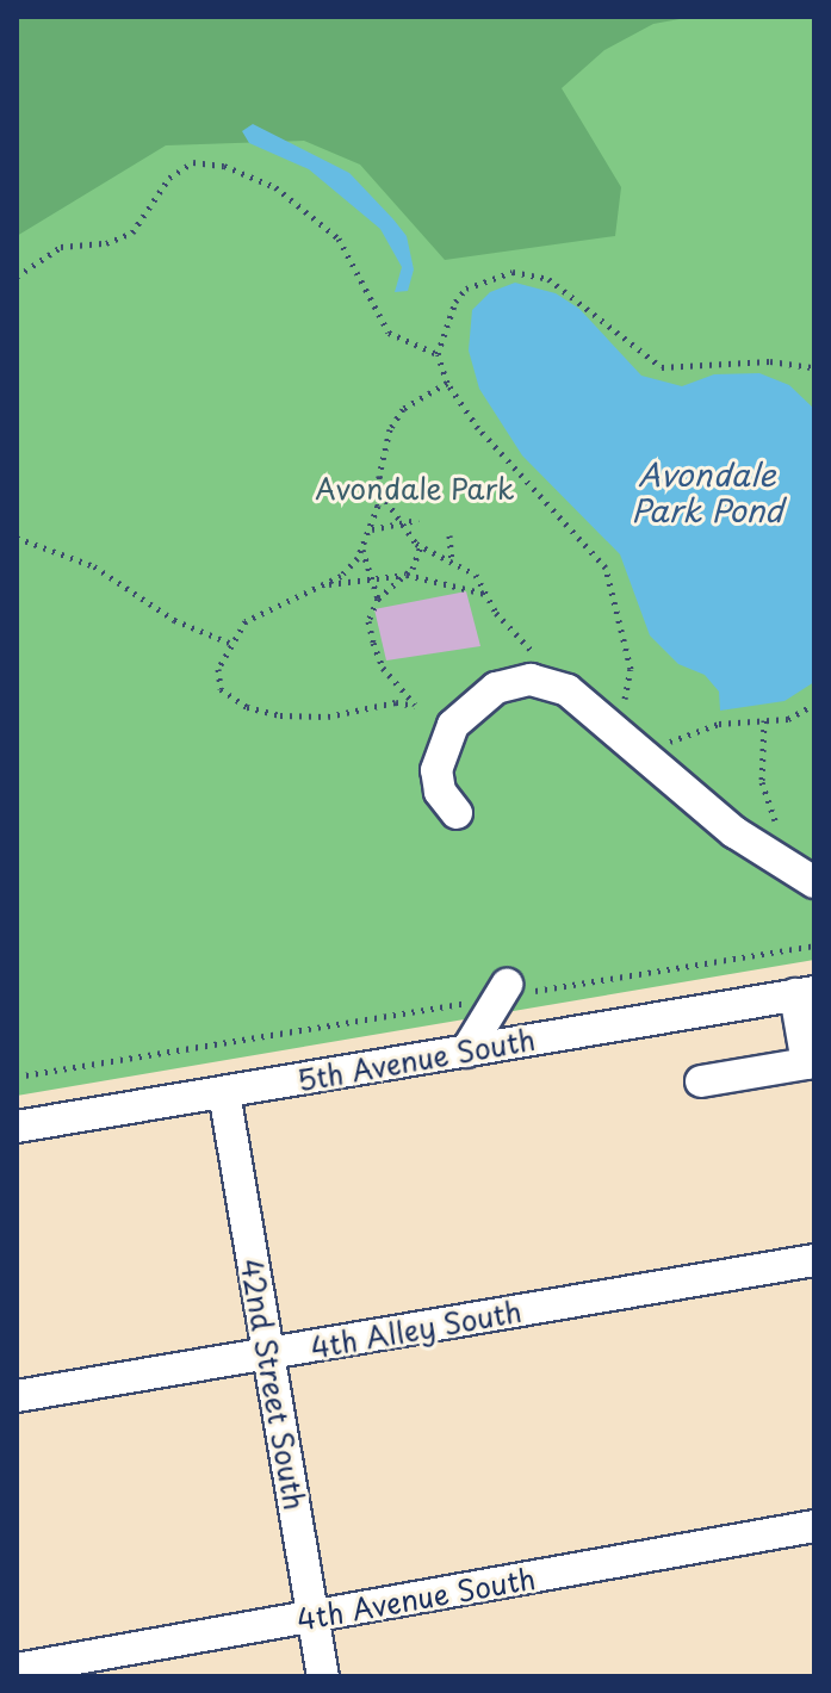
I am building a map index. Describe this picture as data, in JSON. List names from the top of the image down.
{
  "streets": {
    "street": [
      "5th Avenue South",
      "4th Alley South",
      "42nd Street South",
      "4th Avenue South"
    ]
  },
  "crossings": [
    ["5th Avenue South", "42nd Street South"],
    ["4th Alley South", "42nd Street South"],
    ["42nd Street South", "4th Avenue South"]
  ],
  "water": ["Avondale Park Pond"],
  "parks": ["Avondale Park"]
}
